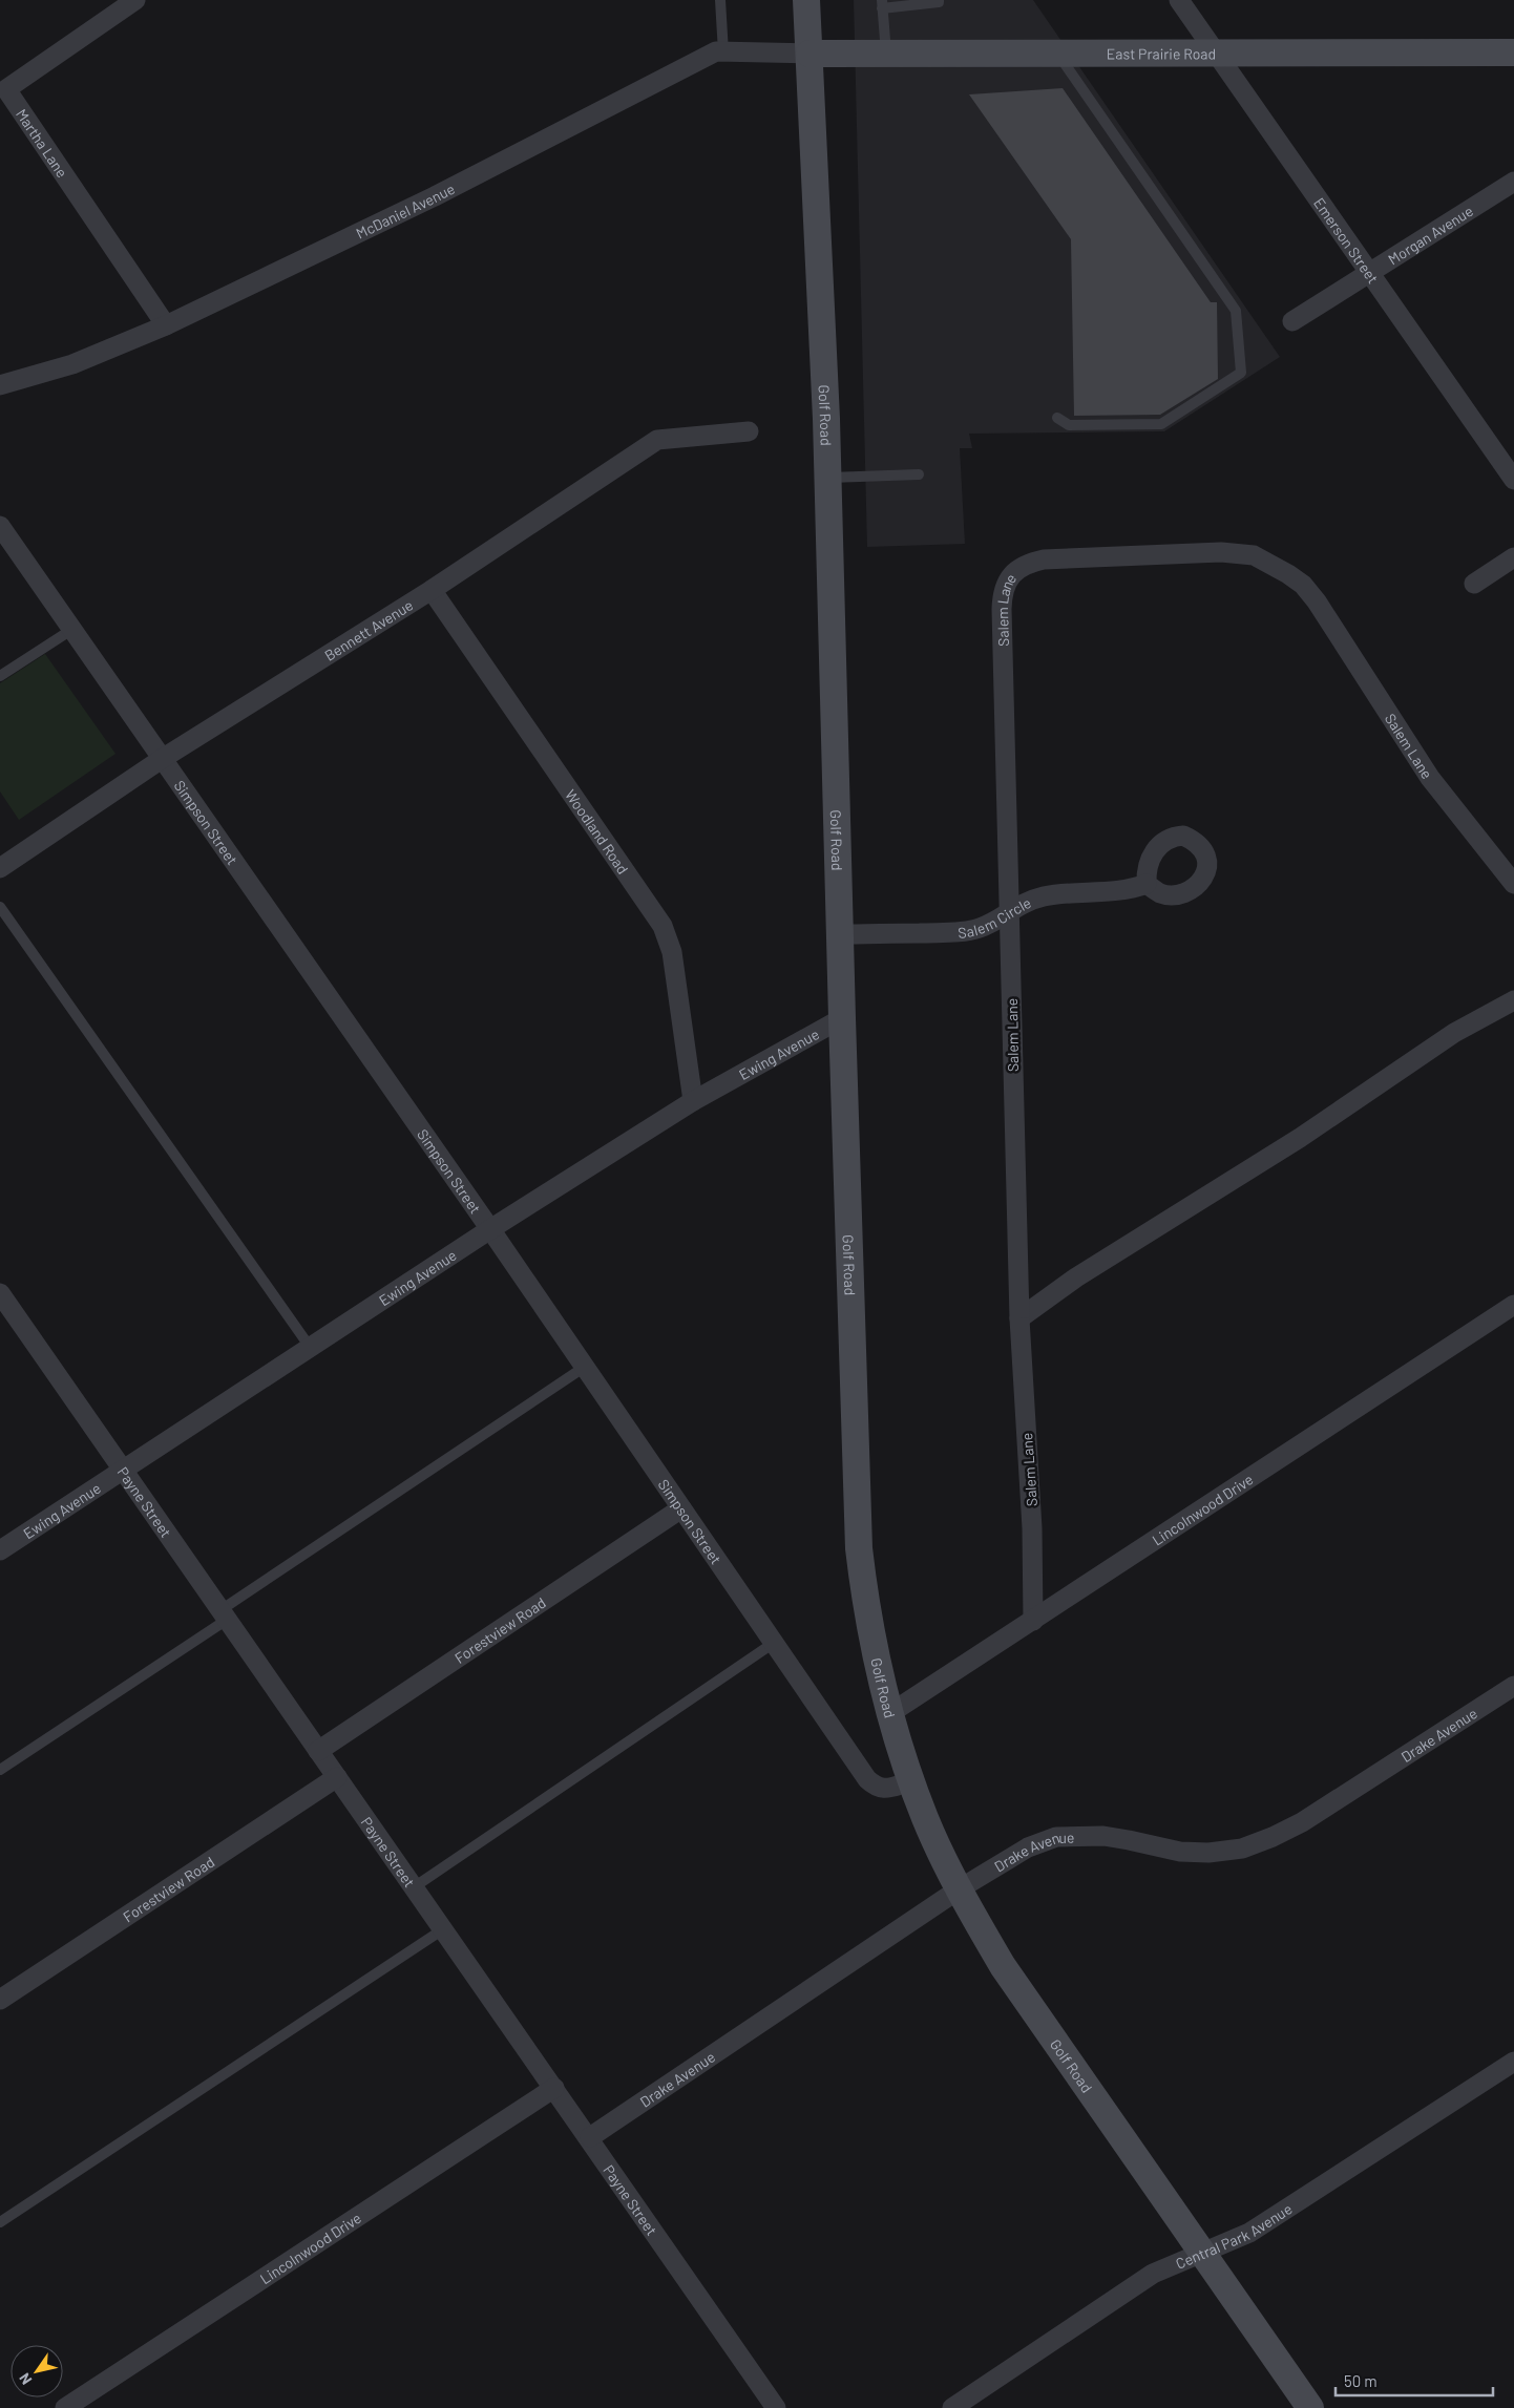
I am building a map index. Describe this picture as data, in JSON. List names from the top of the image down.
{
  "streets": {
    "main road": ["East Prairie Road", "Golf Road"],
    "street": [
      "Martha Lane",
      "McDaniel Avenue",
      "Morgan Avenue",
      "Emerson Street",
      "Salem Lane",
      "Bennett Avenue",
      "Simpson Street",
      "Woodland Road",
      "Salem Circle",
      "Ewing Avenue",
      "Payne Street",
      "Lincolnwood Drive",
      "Forestview Road",
      "Drake Avenue",
      "Central Park Avenue"
    ]
  },
  "crossings": [
    ["East Prairie Road", "McDaniel Avenue"],
    ["East Prairie Road", "Emerson Street"],
    ["East Prairie Road", "Golf Road"],
    ["Martha Lane", "McDaniel Avenue"],
    ["McDaniel Avenue", "Golf Road"],
    ["Morgan Avenue", "Emerson Street"],
    ["Golf Road", "Simpson Street"],
    ["Golf Road", "Salem Circle"],
    ["Golf Road", "Ewing Avenue"],
    ["Golf Road", "Lincolnwood Drive"],
    ["Golf Road", "Drake Avenue"],
    ["Golf Road", "Central Park Avenue"],
    ["Salem Lane", "Salem Circle"],
    ["Salem Lane", "Lincolnwood Drive"],
    ["Bennett Avenue", "Simpson Street"],
    ["Bennett Avenue", "Woodland Road"],
    ["Simpson Street", "Ewing Avenue"],
    ["Simpson Street", "Forestview Road"],
    ["Woodland Road", "Ewing Avenue"],
    ["Ewing Avenue", "Payne Street"],
    ["Payne Street", "Lincolnwood Drive"],
    ["Payne Street", "Forestview Road"],
    ["Payne Street", "Drake Avenue"]
  ],
  "scale_bar": "50 m",
  "north": "bottom left"
}
